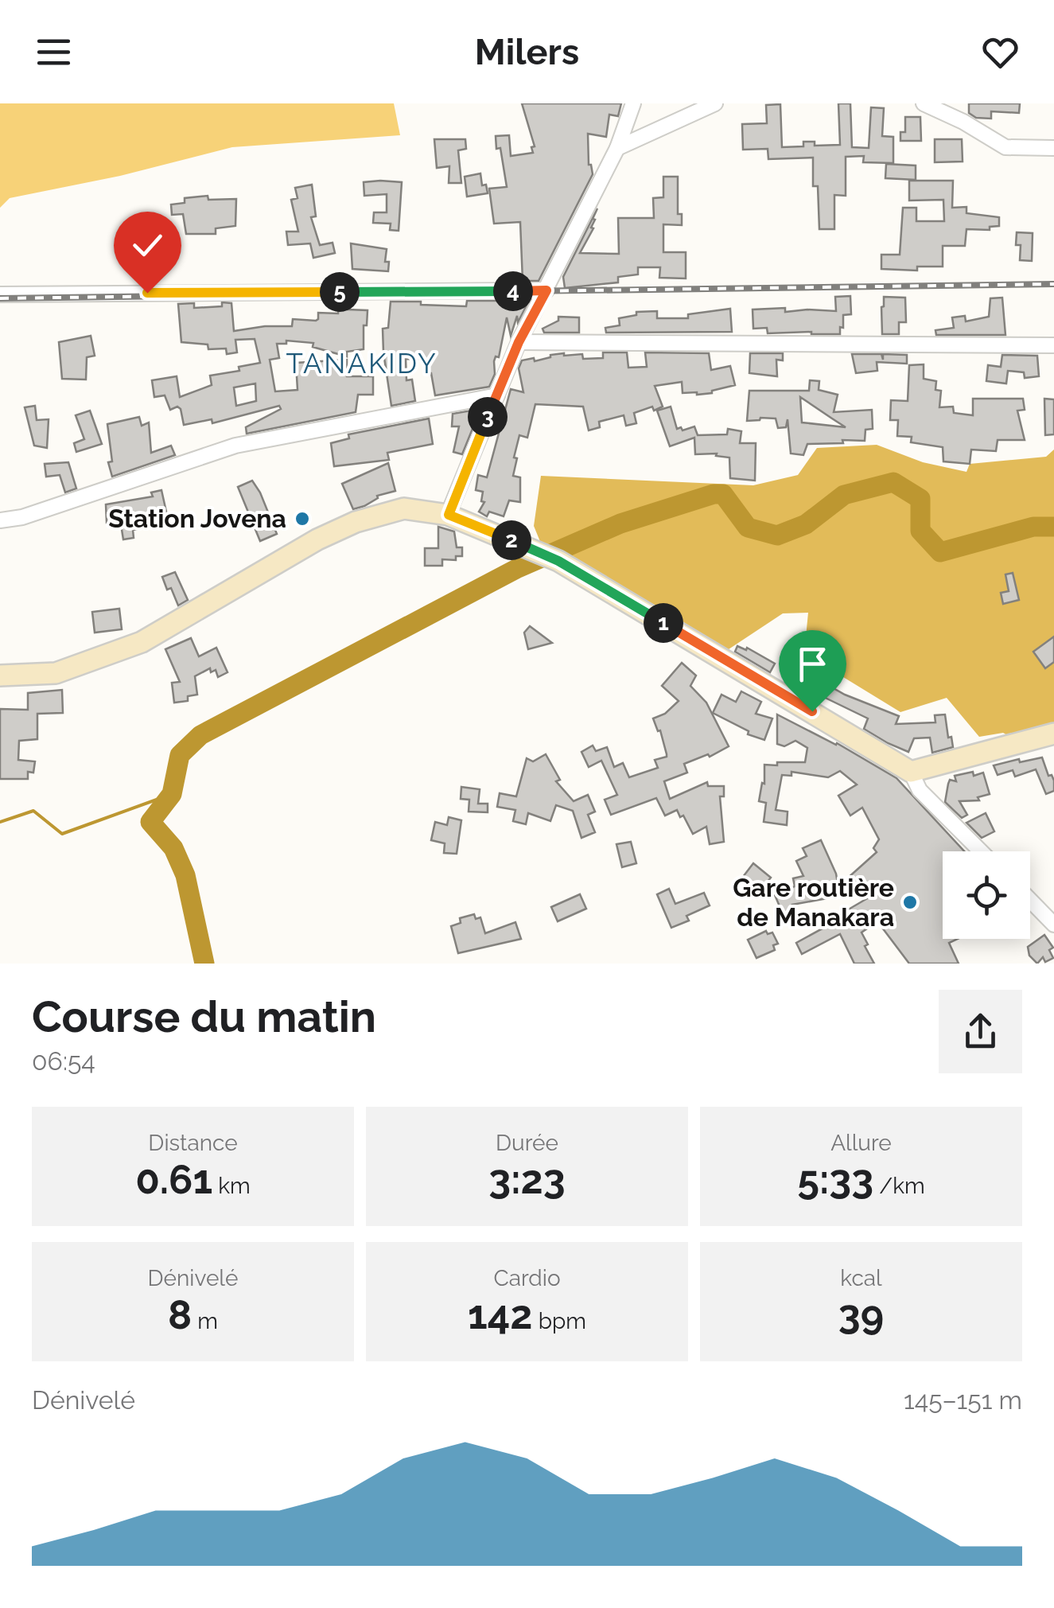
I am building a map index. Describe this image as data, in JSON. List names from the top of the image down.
{
  "districts": ["TANAKIDY"],
  "places": ["Station Jovena", "Gare routière de Manakara"],
  "page": {
    "header": "Milers",
    "pins": [
      "4",
      "5",
      "3",
      "2",
      "1"
    ],
    "heading": ["Course du matin", "06:54"],
    "stats": [
      ["Distance", "0.61 km"],
      ["Durée", "3:23"],
      ["Allure", "5:33 /km"],
      ["Dénivelé", "8 m"],
      ["Cardio", "142 bpm"],
      ["kcal", "39"]
    ],
    "chart": ["Dénivelé", "145–151 m"]
  }
}
